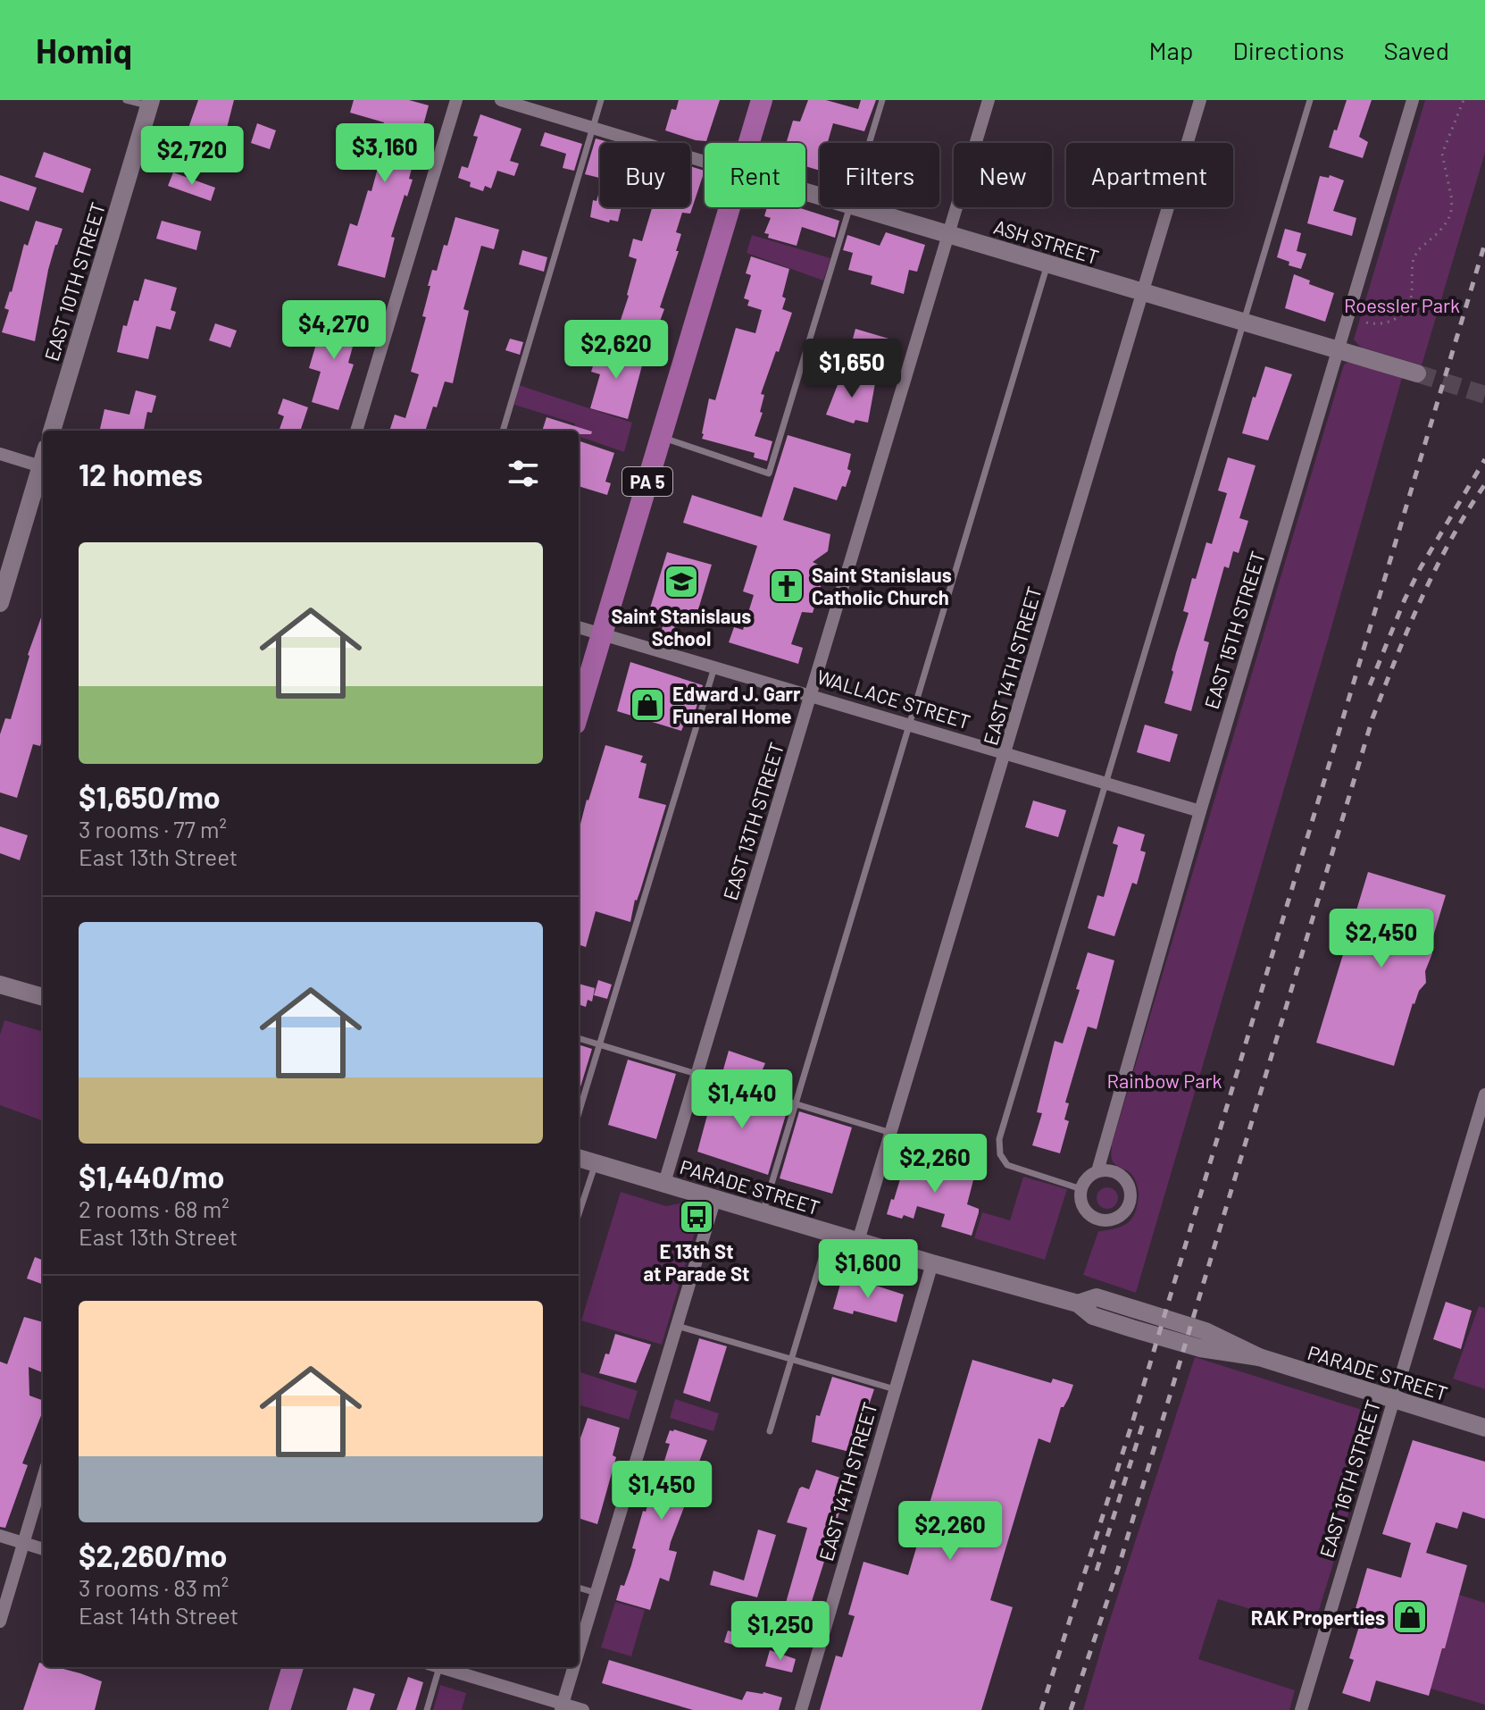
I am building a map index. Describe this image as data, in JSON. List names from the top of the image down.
{
  "streets": {
    "main road": ["PA 5"],
    "street": [
      "ASH STREET",
      "EAST 10TH STREET",
      "EAST 15TH STREET",
      "EAST 14TH STREET",
      "WALLACE STREET",
      "EAST 13TH STREET",
      "PARADE STREET",
      "EAST 16TH STREET"
    ]
  },
  "crossings": [
    ["ASH STREET", "EAST 15TH STREET"],
    ["ASH STREET", "EAST 14TH STREET"],
    ["ASH STREET", "EAST 13TH STREET"],
    ["PA 5", "WALLACE STREET"],
    ["EAST 15TH STREET", "WALLACE STREET"],
    ["EAST 14TH STREET", "WALLACE STREET"],
    ["EAST 14TH STREET", "PARADE STREET"],
    ["WALLACE STREET", "EAST 13TH STREET"],
    ["EAST 13TH STREET", "PARADE STREET"],
    ["PARADE STREET", "EAST 16TH STREET"]
  ],
  "parks": ["Roessler Park", "Rainbow Park"],
  "places": {
    "school or university": ["Saint Stanislaus School"],
    "church": ["Saint Stanislaus Catholic Church"],
    "shop": ["Edward J. Garr Funeral Home", "RAK Properties"],
    "bus stop": ["E 13th St at Parade St"]
  },
  "page": {
    "header": "Homiq",
    "nav": ["Map", "Directions", "Saved"],
    "price": [
      "$3,160",
      "$2,720",
      "$4,270",
      "$2,620",
      "$1,650",
      "$2,450",
      "$1,440",
      "$2,260",
      "$1,600",
      "$1,450",
      "$2,260",
      "$1,250"
    ],
    "chip": [
      "Buy",
      "Rent",
      "Filters",
      "New",
      "Apartment"
    ],
    "heading": "12 homes",
    "list": [
      {
        "name": "$1,650/mo",
        "note": "3 rooms · 77 m² · East 13th Street"
      },
      {
        "name": "$1,440/mo",
        "note": "2 rooms · 68 m² · East 13th Street"
      },
      {
        "name": "$2,260/mo",
        "note": "3 rooms · 83 m² · East 14th Street"
      }
    ]
  }
}
